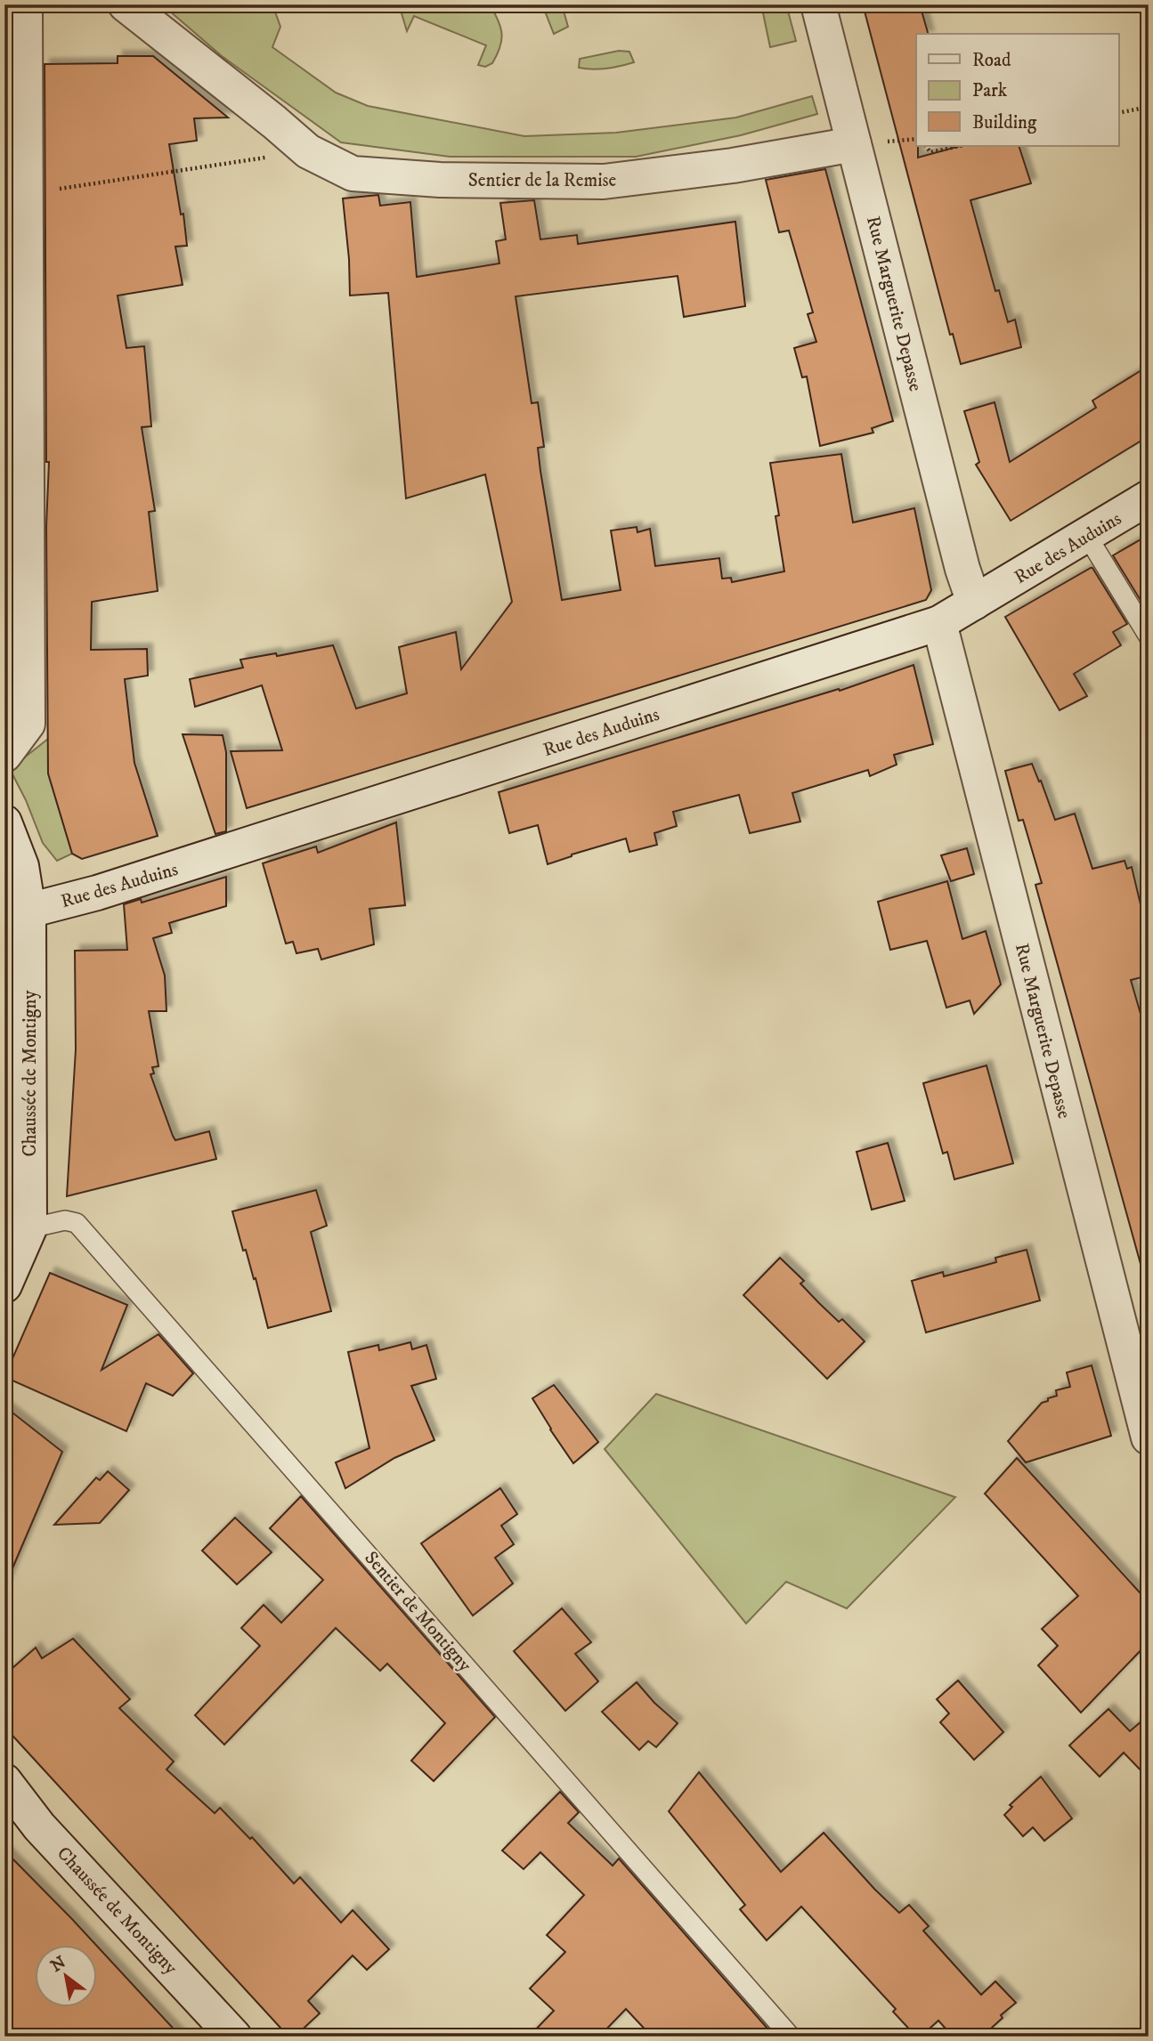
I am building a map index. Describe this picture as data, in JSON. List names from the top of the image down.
{
  "streets": {
    "street": [
      "Sentier de la Remise",
      "Rue Marguerite Depasse",
      "Rue des Auduins",
      "Chaussée de Montigny"
    ],
    "lane": ["Sentier de Montigny"]
  },
  "crossings": [
    ["Sentier de la Remise", "Rue Marguerite Depasse"],
    ["Rue Marguerite Depasse", "Rue des Auduins"],
    ["Rue des Auduins", "Chaussée de Montigny"],
    ["Chaussée de Montigny", "Sentier de Montigny"]
  ],
  "legend": ["Road", "Park", "Building"],
  "north": "top left"
}
